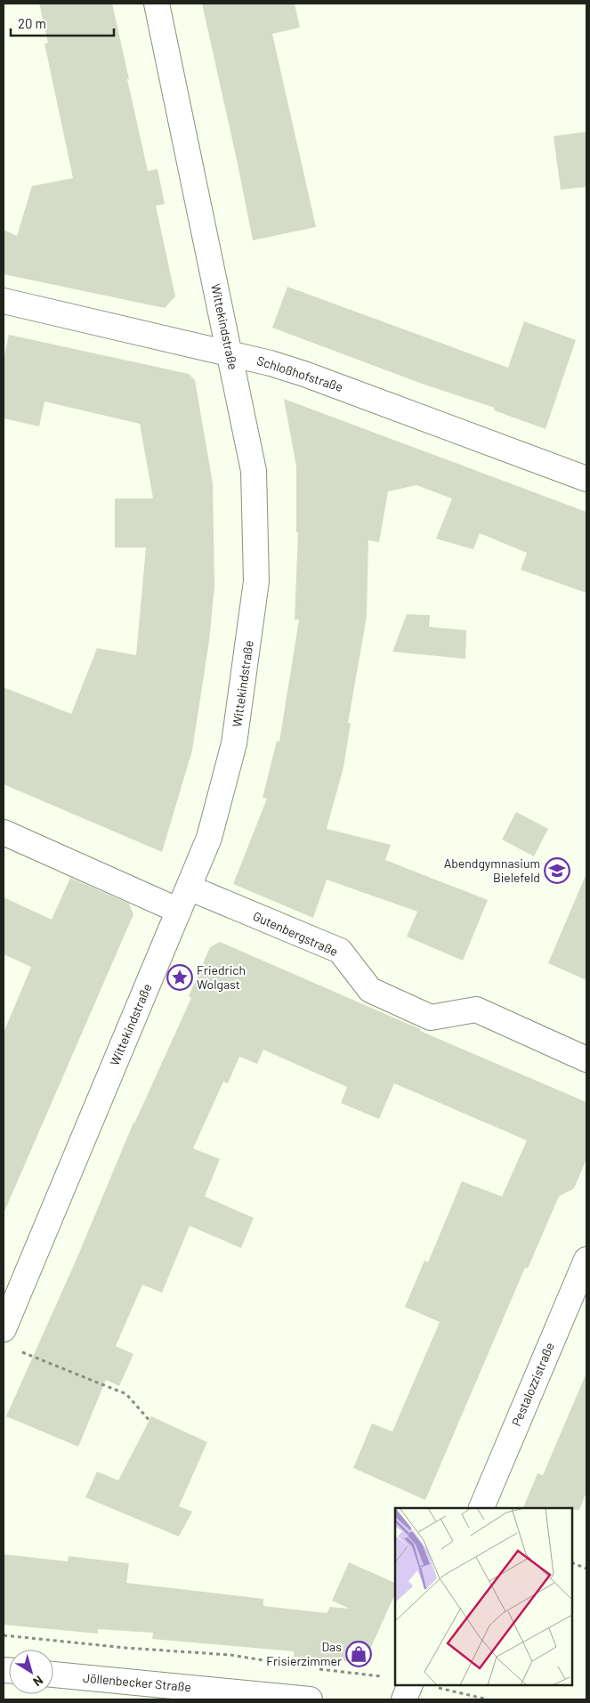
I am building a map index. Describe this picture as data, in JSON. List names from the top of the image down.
{
  "streets": {
    "street": [
      "Wittekindstraße",
      "Schloßhofstraße",
      "Gutenbergstraße",
      "Pestalozzistraße",
      "Jöllenbecker Straße"
    ]
  },
  "crossings": [
    ["Wittekindstraße", "Schloßhofstraße"],
    ["Wittekindstraße", "Gutenbergstraße"]
  ],
  "places": {
    "school or university": ["Abendgymnasium Bielefeld"],
    "place": ["Friedrich Wolgast"],
    "shop": ["Das Frisierzimmer"]
  },
  "scale_bar": "20 m",
  "north": "bottom right"
}
